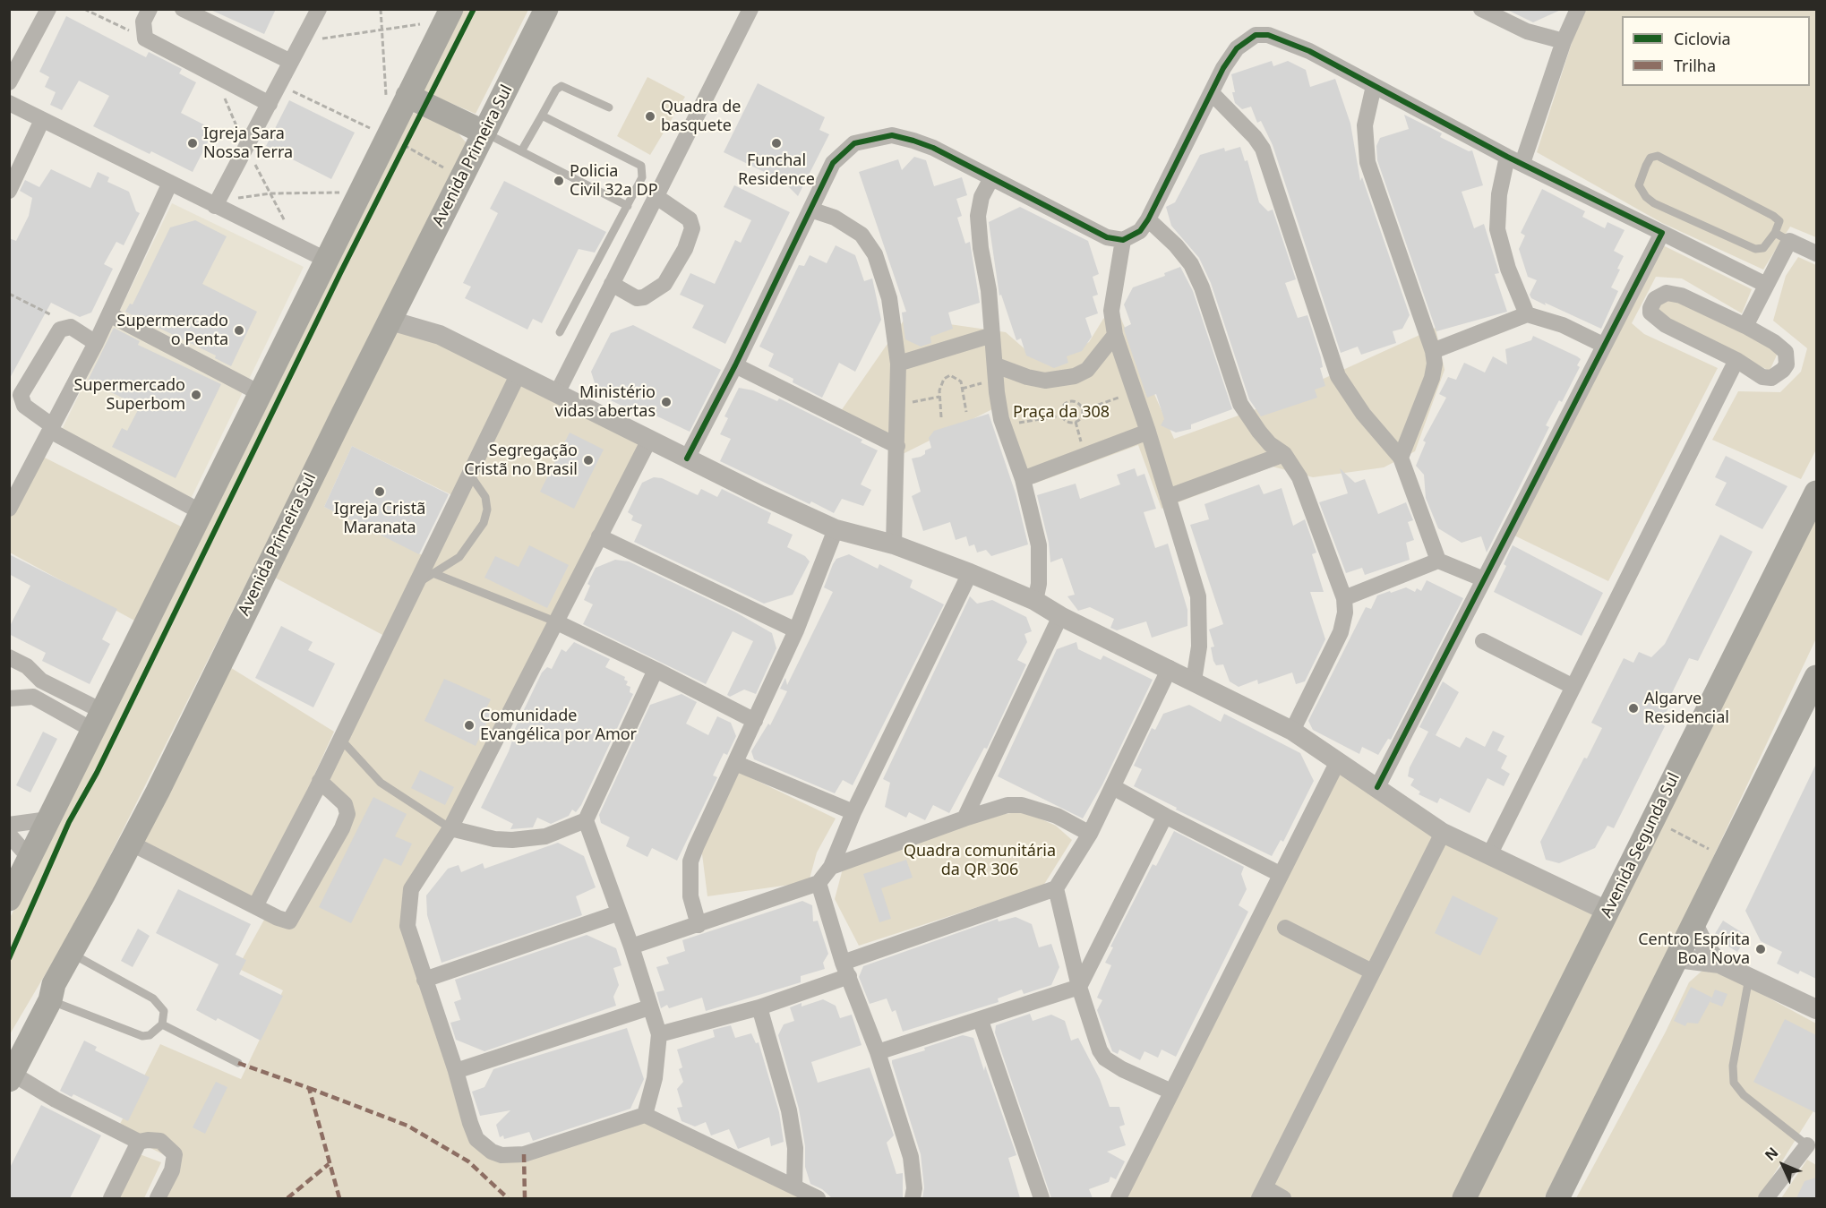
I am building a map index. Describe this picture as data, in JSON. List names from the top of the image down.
{
  "streets": {
    "main road": ["Avenida Primeira Sul", "Avenida Segunda Sul"]
  },
  "parks": ["Praça da 308", "Quadra comunitária da QR 306"],
  "places": [
    "Quadra de basquete",
    "Igreja Sara Nossa Terra",
    "Funchal Residence",
    "Policia Civil 32a DP",
    "Supermercado o Penta",
    "Supermercado Superbom",
    "Ministério vidas abertas",
    "Segregação Cristã no Brasil",
    "Igreja Cristã Maranata",
    "Algarve Residencial",
    "Comunidade Evangélica por Amor",
    "Centro Espírita Boa Nova"
  ],
  "legend": ["Ciclovia", "Trilha"],
  "north": "top left"
}
